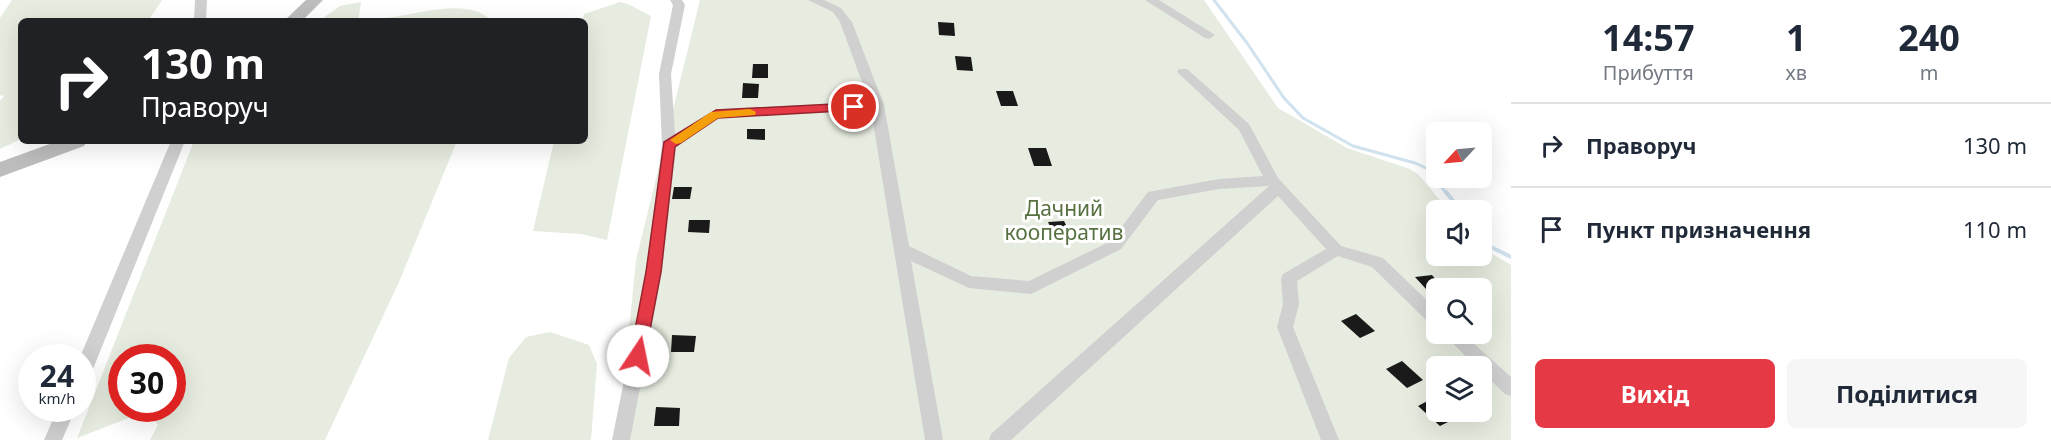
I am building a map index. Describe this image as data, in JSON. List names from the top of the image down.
{
  "parks": ["Дачний кооператив"],
  "north": "bottom left",
  "page": {
    "eta": [
      "14:57",
      "Прибуття",
      "1",
      "хв",
      "240",
      "m"
    ],
    "turn": ["130 m", "Праворуч"],
    "list": [
      {
        "name": "Праворуч",
        "value": "130 m"
      },
      {
        "name": "Пункт призначення",
        "value": "110 m"
      }
    ],
    "speed": "24 km/h",
    "limit": "30",
    "buttons": ["Вихід", "Поділитися"]
  }
}
